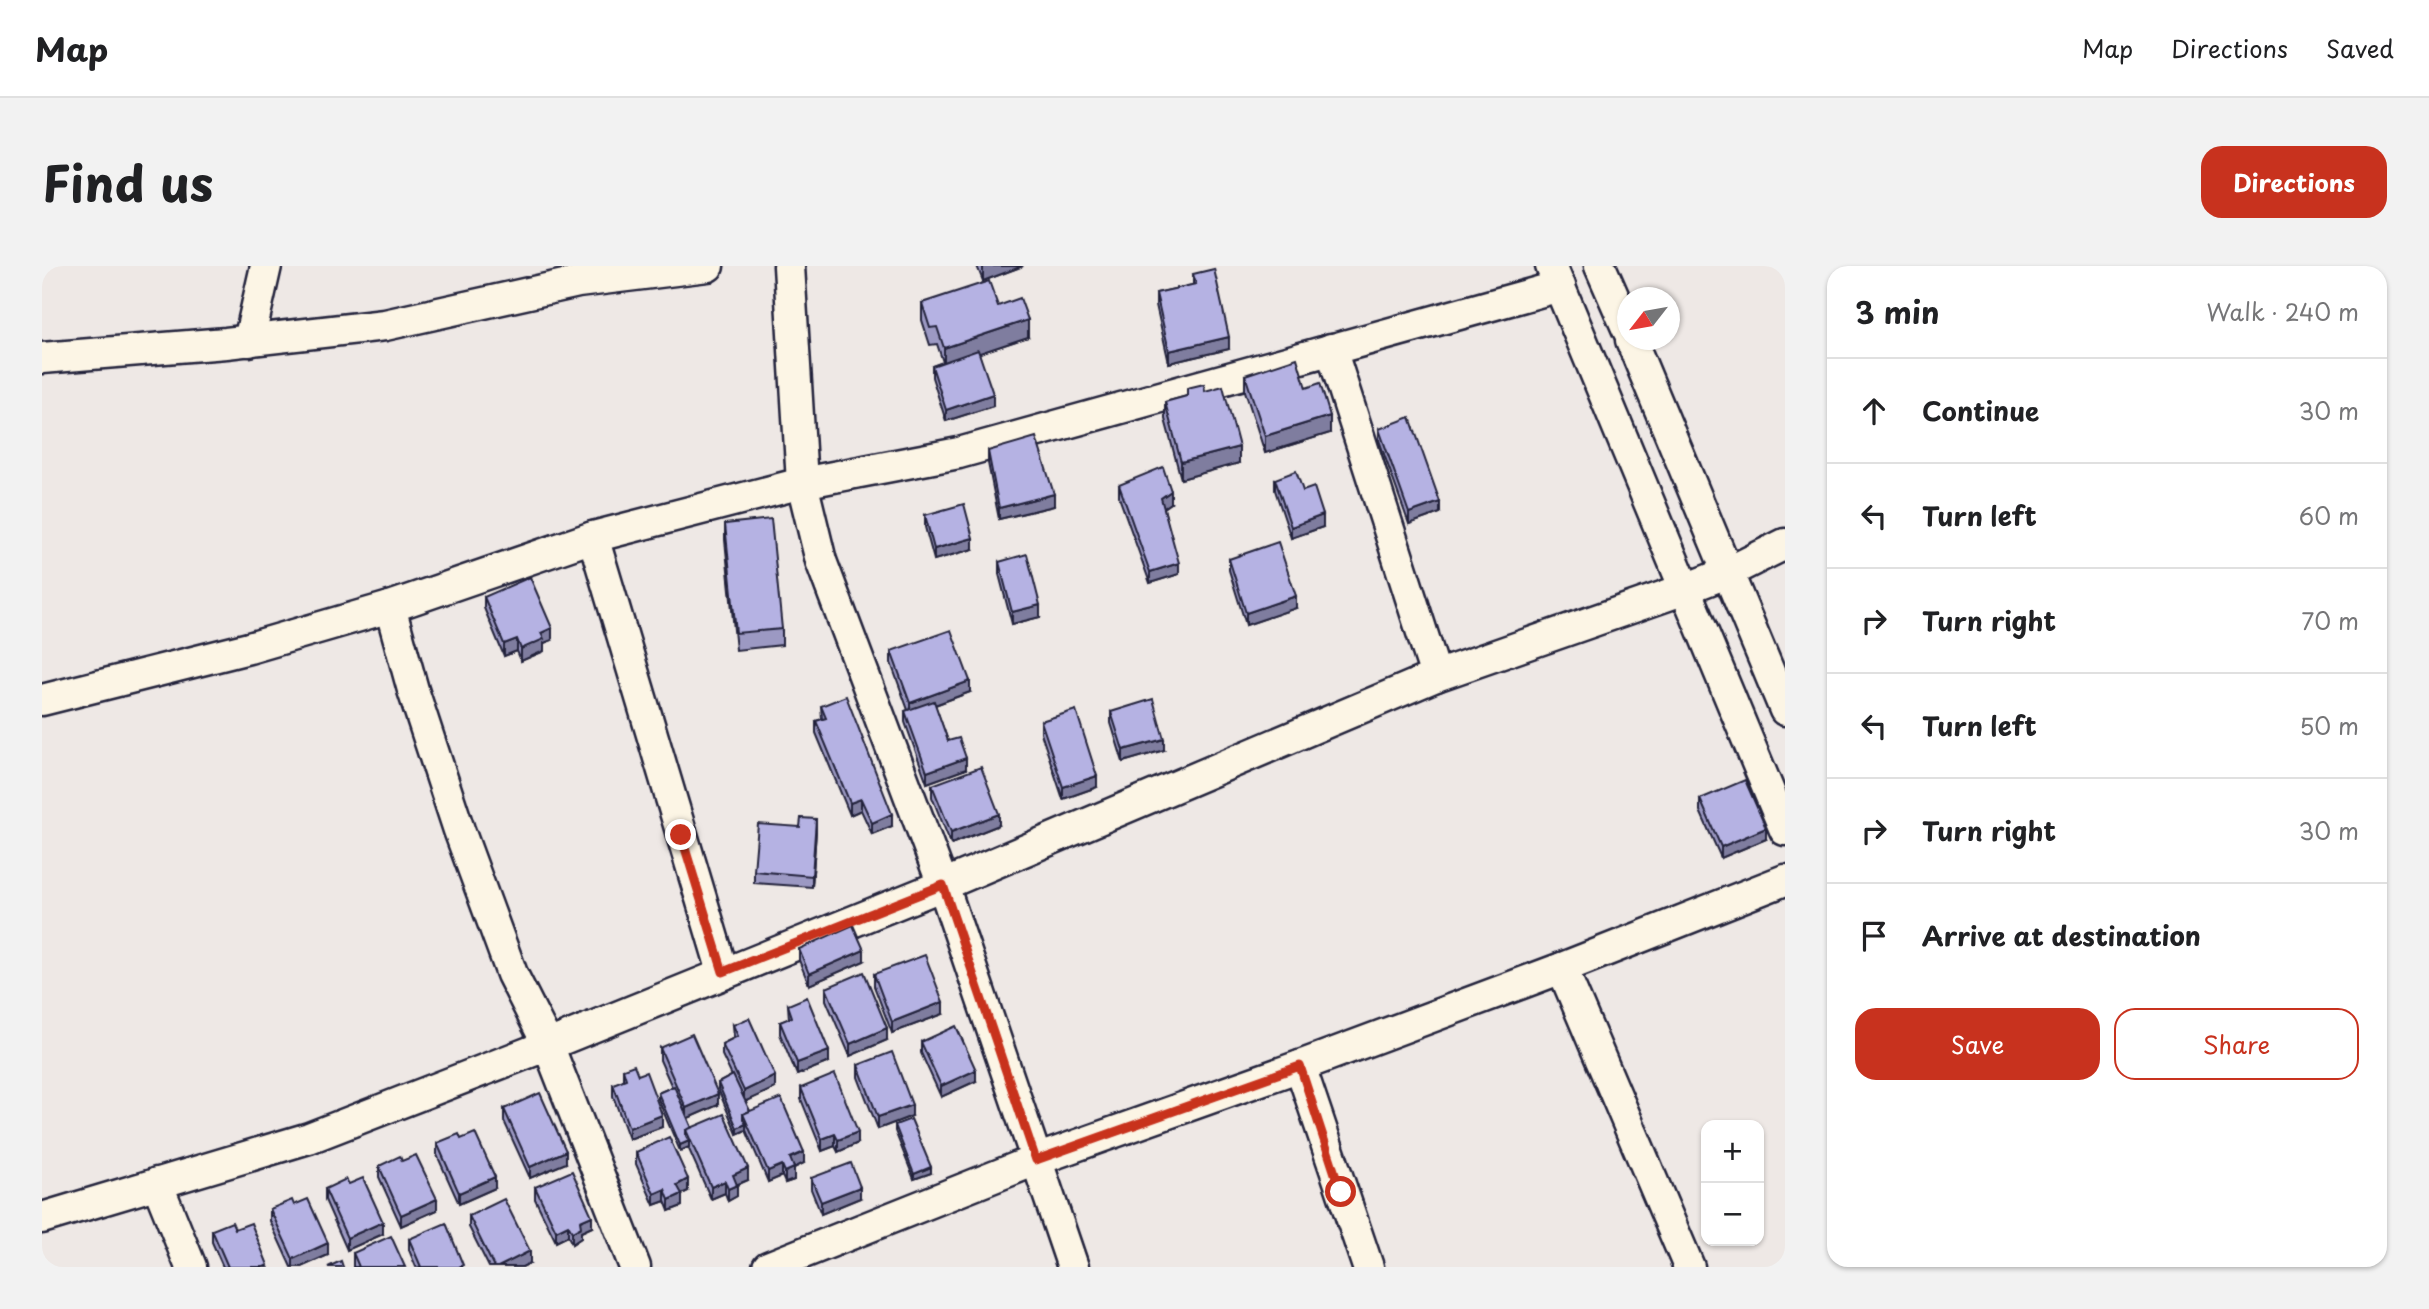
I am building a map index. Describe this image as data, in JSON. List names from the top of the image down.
{
  "north": "bottom left",
  "page": {
    "header": "Map",
    "nav": ["Map", "Directions", "Saved"],
    "title": "Find us",
    "buttons": [
      "Directions",
      ["Save", "Share"]
    ],
    "heading": ["3 min", "Walk · 240 m"],
    "list": [
      ["Continue", "30 m"],
      ["Turn left", "60 m"],
      ["Turn right", "70 m"],
      ["Turn left", "50 m"],
      ["Turn right", "30 m"],
      "Arrive at destination"
    ],
    "map_buttons": ["+", "−"]
  }
}
